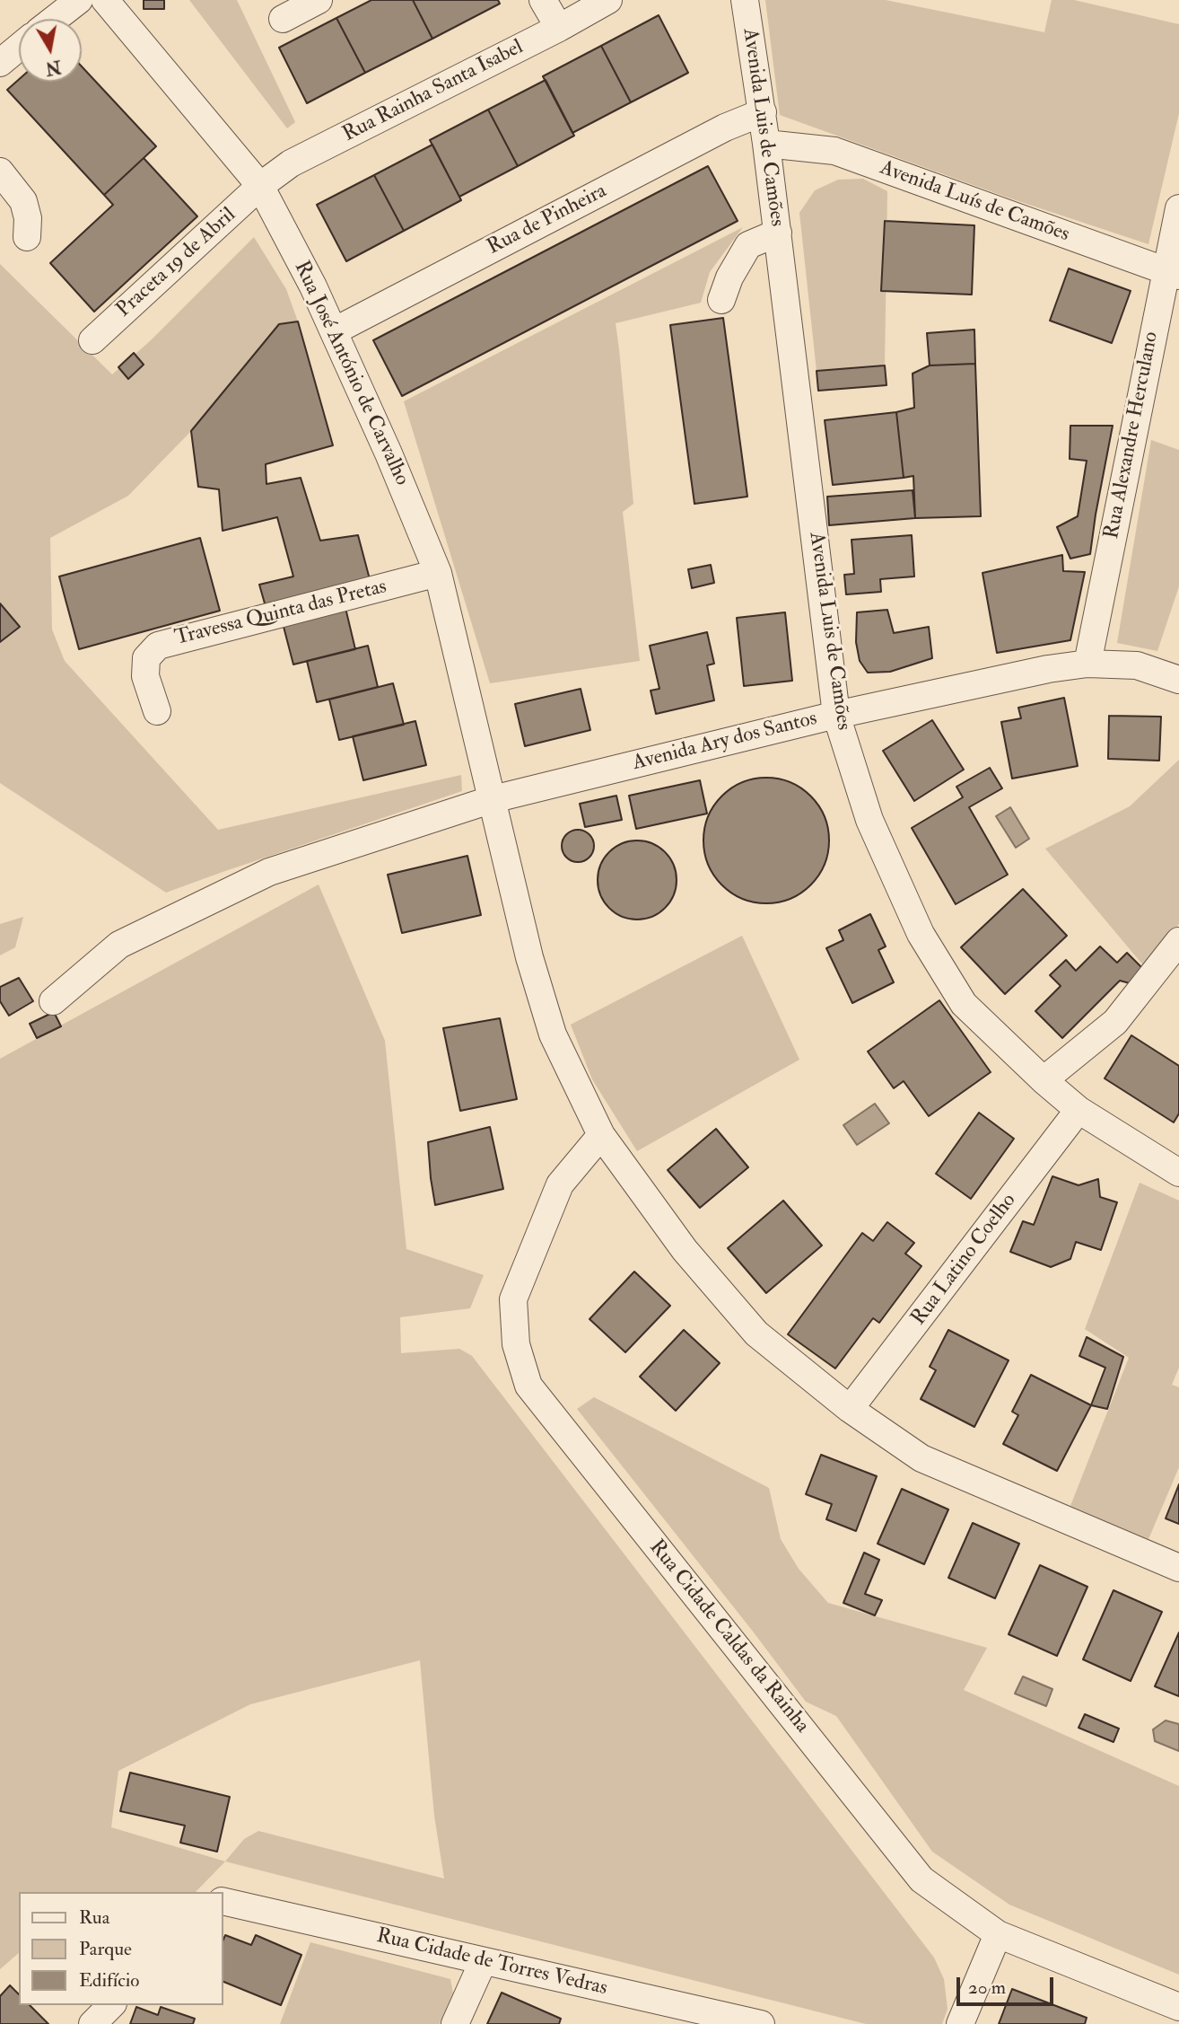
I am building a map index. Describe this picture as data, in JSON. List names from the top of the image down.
{
  "streets": {
    "street": [
      "Rua Rainha Santa Isabel",
      "Avenida Luis de Camões",
      "Avenida Luís de Camões",
      "Rua de Pinheira",
      "Praceta 19 de Abril",
      "Rua José António de Carvalho",
      "Rua Alexandre Herculano",
      "Travessa Quinta das Pretas",
      "Avenida Ary dos Santos",
      "Rua Latino Coelho",
      "Rua Cidade Caldas da Rainha",
      "Rua Cidade de Torres Vedras"
    ]
  },
  "crossings": [
    ["Rua Rainha Santa Isabel", "Praceta 19 de Abril"],
    ["Rua Rainha Santa Isabel", "Rua José António de Carvalho"],
    ["Avenida Luis de Camões", "Avenida Luís de Camões"],
    ["Avenida Luis de Camões", "Rua de Pinheira"],
    ["Avenida Luis de Camões", "Avenida Ary dos Santos"],
    ["Avenida Luis de Camões", "Rua Latino Coelho"],
    ["Avenida Luís de Camões", "Rua Alexandre Herculano"],
    ["Rua de Pinheira", "Rua José António de Carvalho"],
    ["Praceta 19 de Abril", "Rua José António de Carvalho"],
    ["Rua José António de Carvalho", "Travessa Quinta das Pretas"],
    ["Rua José António de Carvalho", "Avenida Ary dos Santos"],
    ["Rua José António de Carvalho", "Rua Latino Coelho"],
    ["Rua José António de Carvalho", "Rua Cidade Caldas da Rainha"],
    ["Rua Alexandre Herculano", "Avenida Ary dos Santos"]
  ],
  "legend": ["Rua", "Parque", "Edifício"],
  "scale_bar": "20 m",
  "north": "bottom"
}
